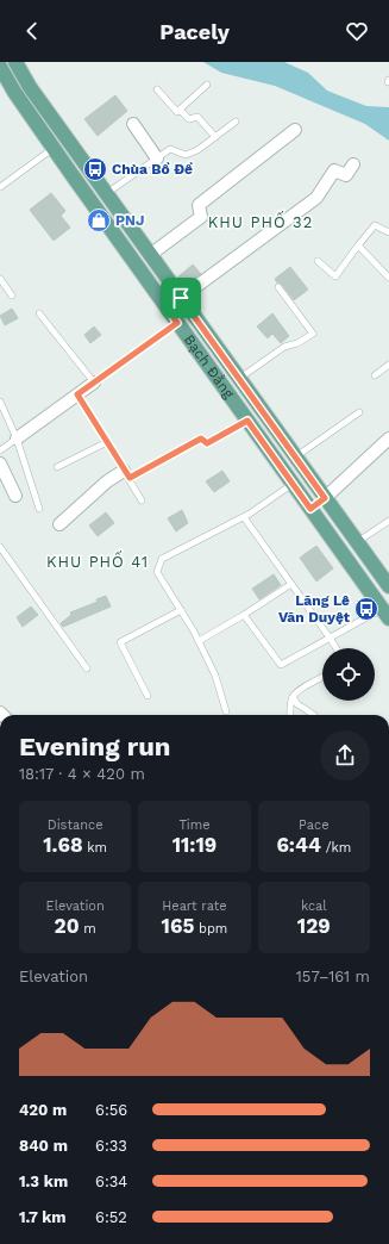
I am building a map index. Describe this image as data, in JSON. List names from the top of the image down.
{
  "streets": {
    "main road": ["Bạch Đằng"]
  },
  "districts": ["KHU PHỐ 32", "KHU PHỐ 41"],
  "places": {
    "bus stop": ["Chùa Bồ Đề", "Lăng Lê Văn Duyệt"],
    "shop": ["PNJ"]
  },
  "page": {
    "header": "Pacely",
    "heading": ["Evening run", "18:17 · 4 × 420 m"],
    "stats": [
      ["Distance", "1.68 km"],
      ["Time", "11:19"],
      ["Pace", "6:44 /km"],
      ["Elevation", "20 m"],
      ["Heart rate", "165 bpm"],
      ["kcal", "129"]
    ],
    "chart": ["Elevation", "157–161 m"],
    "list": [
      {
        "name": "420 m",
        "note": "6:56"
      },
      {
        "name": "840 m",
        "note": "6:33"
      },
      {
        "name": "1.3 km",
        "note": "6:34"
      },
      {
        "name": "1.7 km",
        "note": "6:52"
      }
    ]
  }
}
